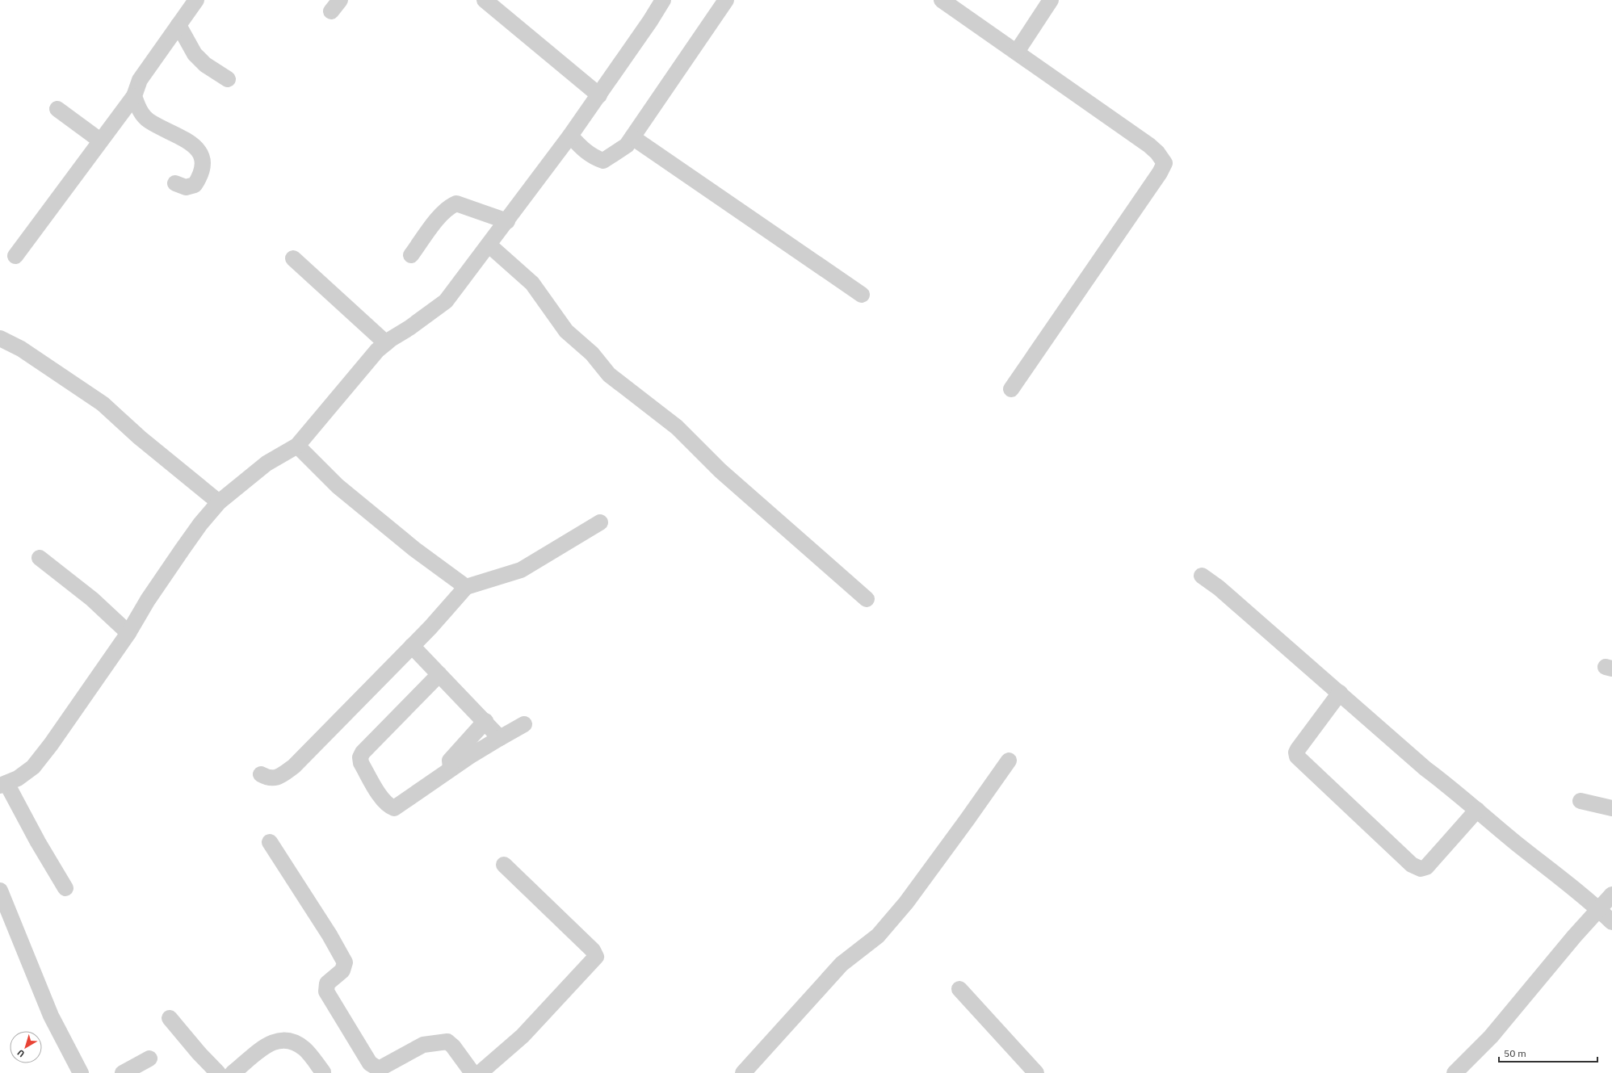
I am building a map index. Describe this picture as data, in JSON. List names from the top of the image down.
{
  "scale_bar": "50 m",
  "north": "bottom left"
}
